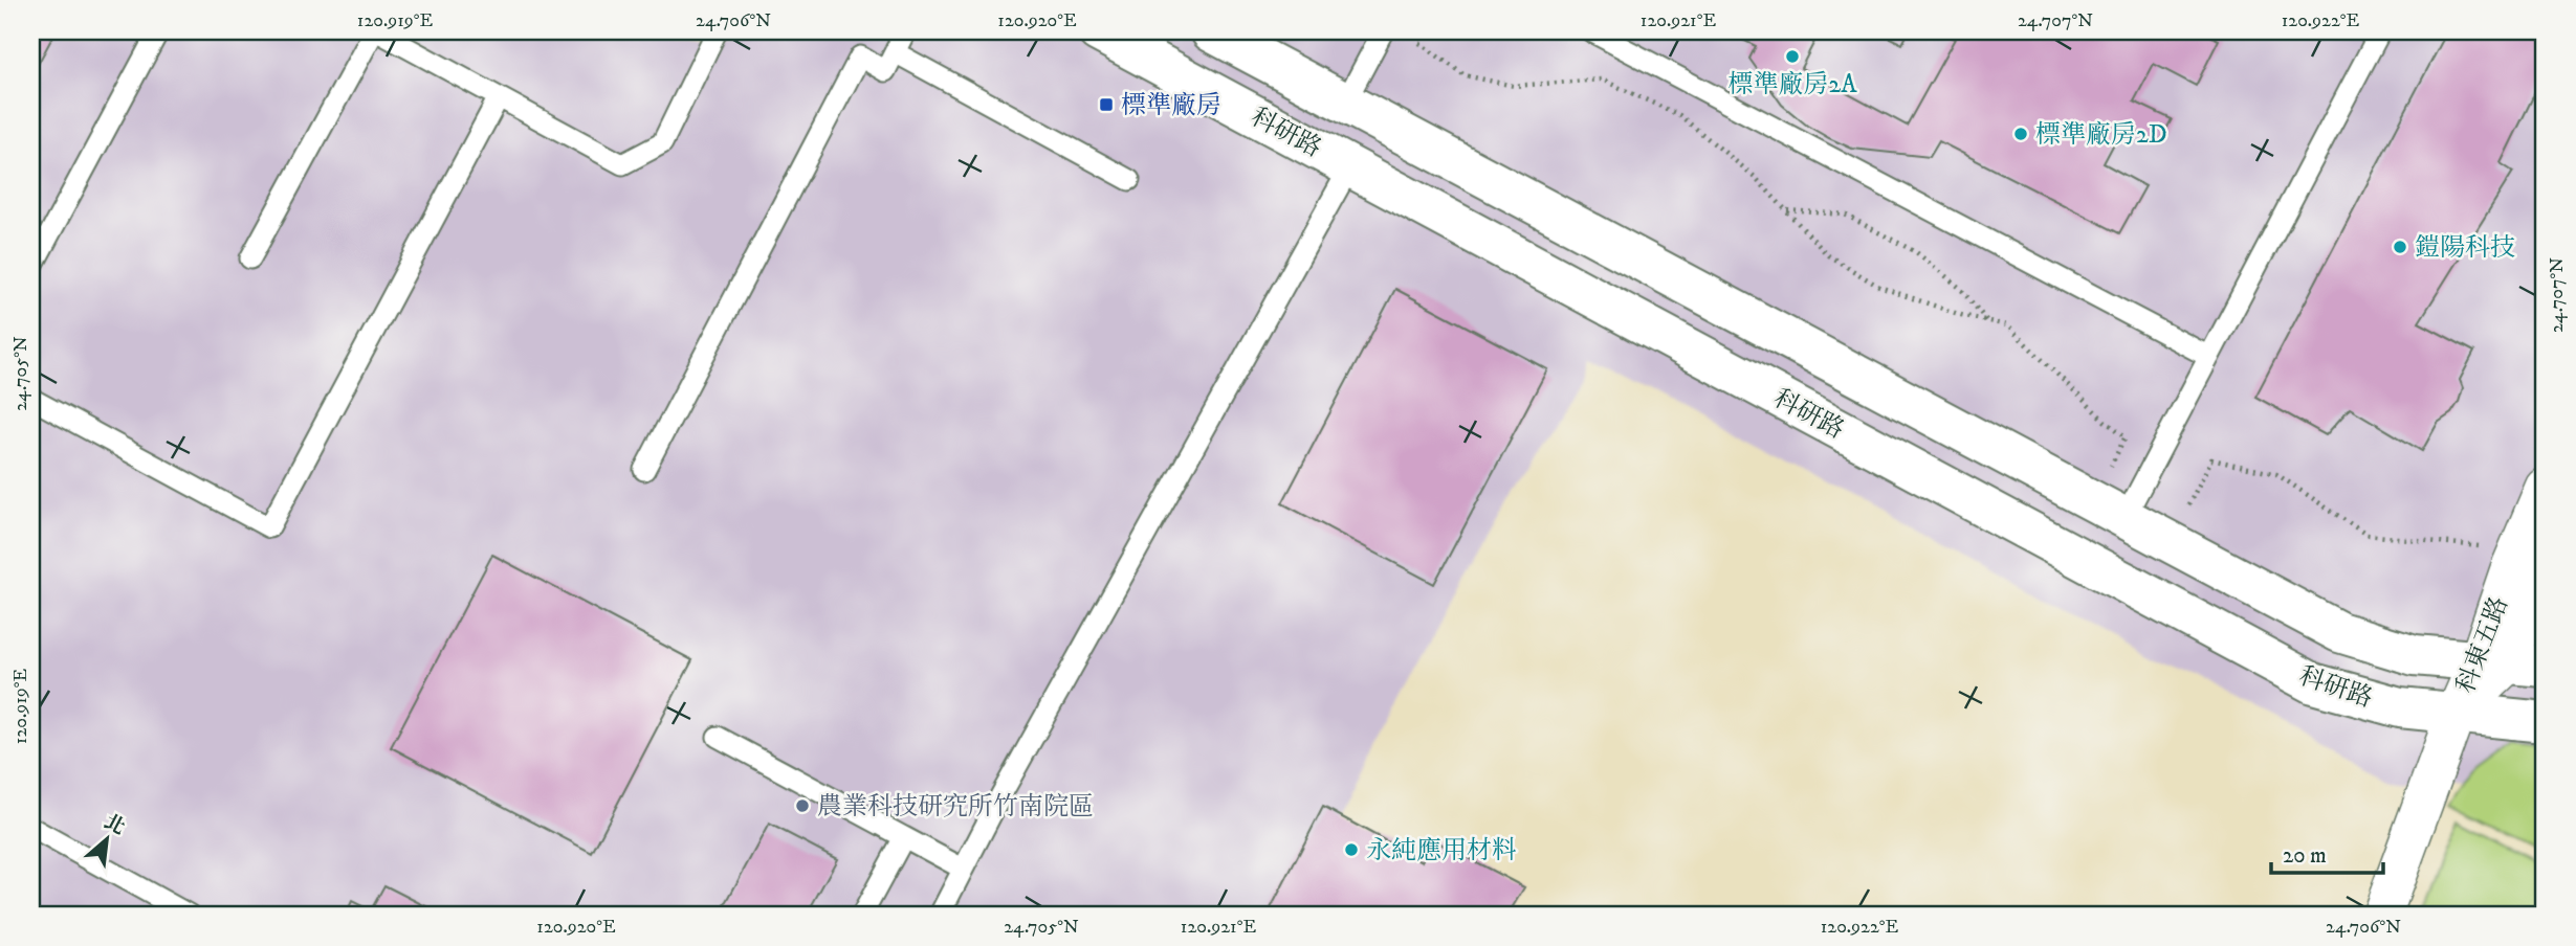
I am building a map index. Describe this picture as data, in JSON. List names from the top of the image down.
{
  "streets": {
    "street": ["科研路", "科東五路"]
  },
  "crossings": [
    ["科研路", "科東五路"]
  ],
  "places": {
    "other": [
      "標準廠房2A",
      "標準廠房2D",
      "鎧陽科技",
      "農業科技研究所竹南院區",
      "永純應用材料"
    ],
    "transit": ["標準廠房"]
  },
  "scale_bar": "20 m",
  "north": "top right",
  "coordinates": [
    "120.919°E",
    "24.706°N",
    "120.920°E",
    "120.921°E",
    "24.707°N",
    "120.922°E",
    "24.705°N"
  ]
}
